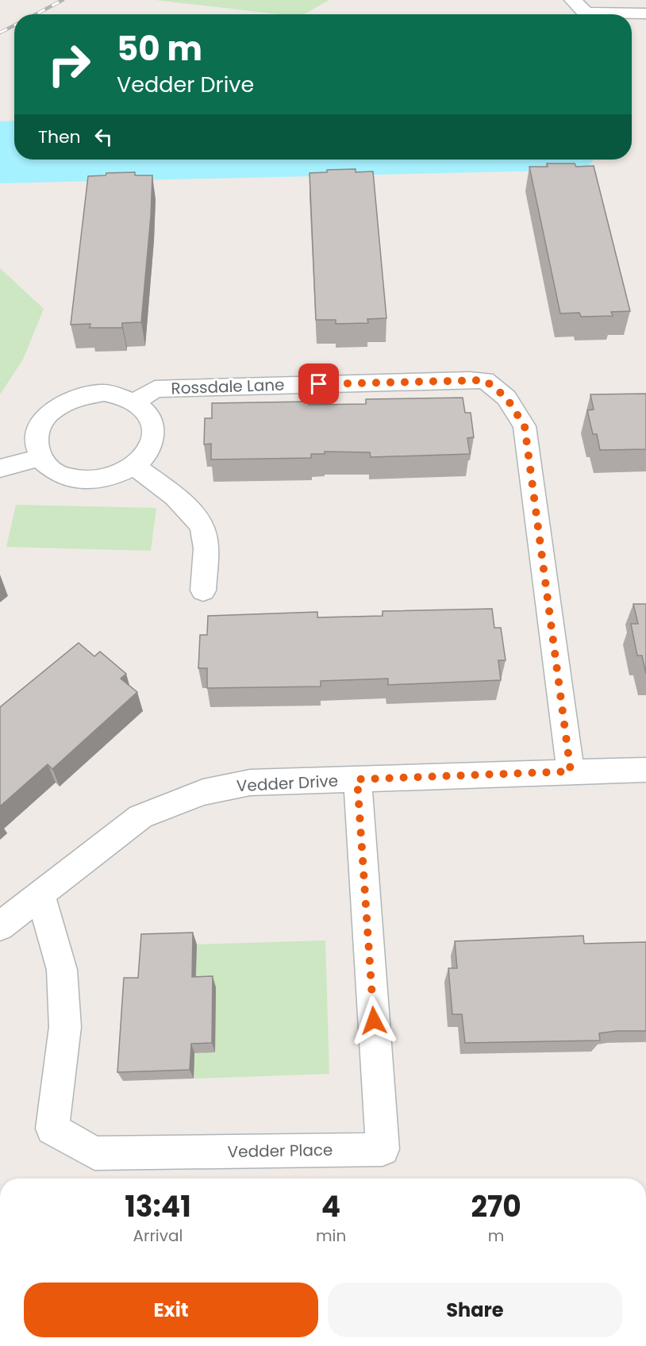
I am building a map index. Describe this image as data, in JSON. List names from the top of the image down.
{
  "streets": {
    "street": ["Rossdale Lane", "Vedder Drive", "Vedder Place"]
  },
  "crossings": [
    ["Rossdale Lane", "Vedder Drive"],
    ["Vedder Drive", "Vedder Place"]
  ],
  "page": {
    "turn": ["50 m", "Vedder Drive"],
    "then": "Then",
    "eta": [
      "13:41",
      "Arrival",
      "4",
      "min",
      "270",
      "m"
    ],
    "buttons": ["Exit", "Share"]
  }
}
